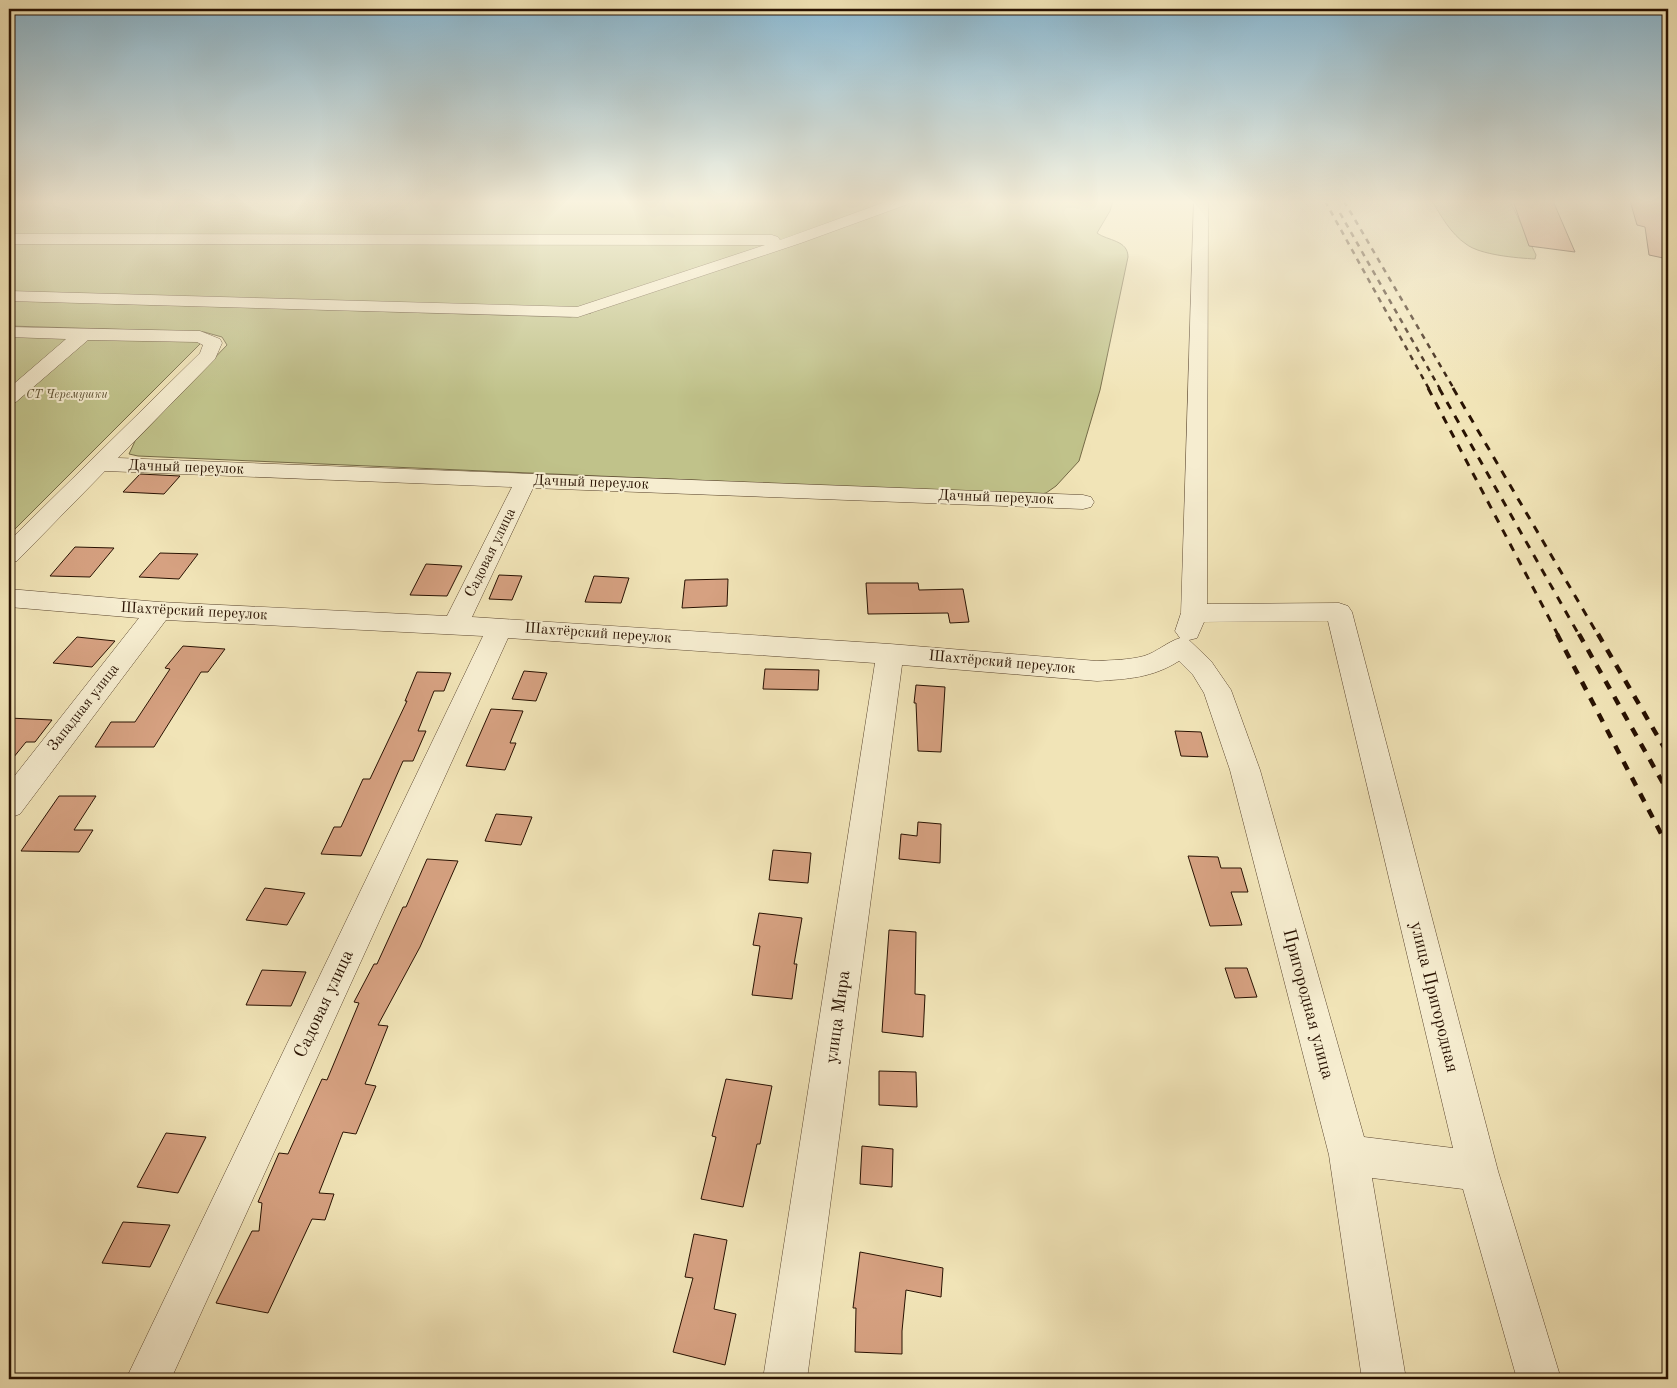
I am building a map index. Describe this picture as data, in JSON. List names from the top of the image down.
{
  "streets": {
    "street": [
      "Дачный переулок",
      "Садовая улица",
      "Шахтёрский переулок",
      "Западная улица",
      "улица Пригородная",
      "Пригородная улица",
      "улица Мира"
    ]
  },
  "crossings": [
    ["Дачный переулок", "Садовая улица"],
    ["Садовая улица", "Шахтёрский переулок"],
    ["Шахтёрский переулок", "Западная улица"],
    ["Шахтёрский переулок", "Пригородная улица"],
    ["Шахтёрский переулок", "улица Мира"]
  ],
  "parks": ["СТ Черемушки"]
}
